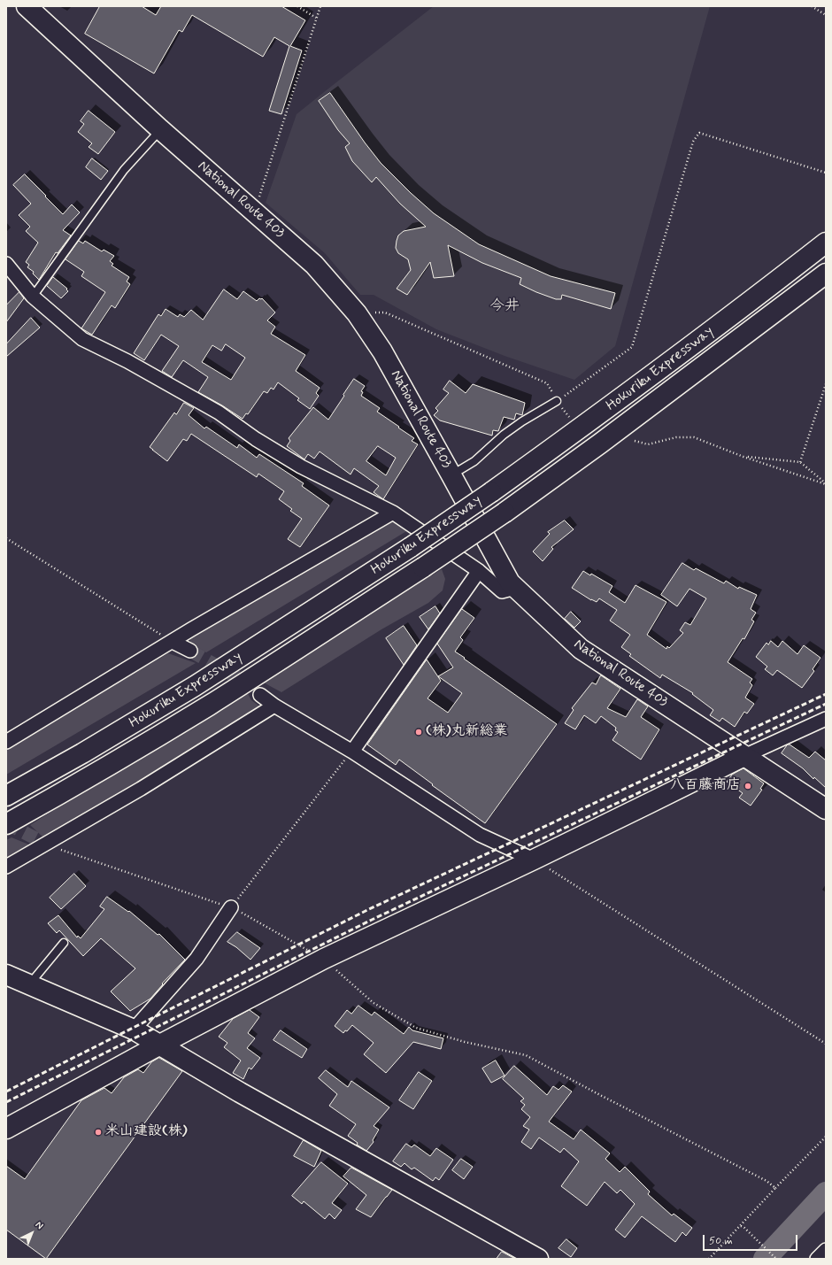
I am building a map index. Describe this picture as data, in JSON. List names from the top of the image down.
{
  "streets": {
    "main road": ["National Route 403", "Hokuriku Expressway"]
  },
  "districts": ["今井"],
  "places": ["(株)丸新総業", "八百藤商店", "米山建設(株)"],
  "scale_bar": "50 m",
  "north": "top right"
}
